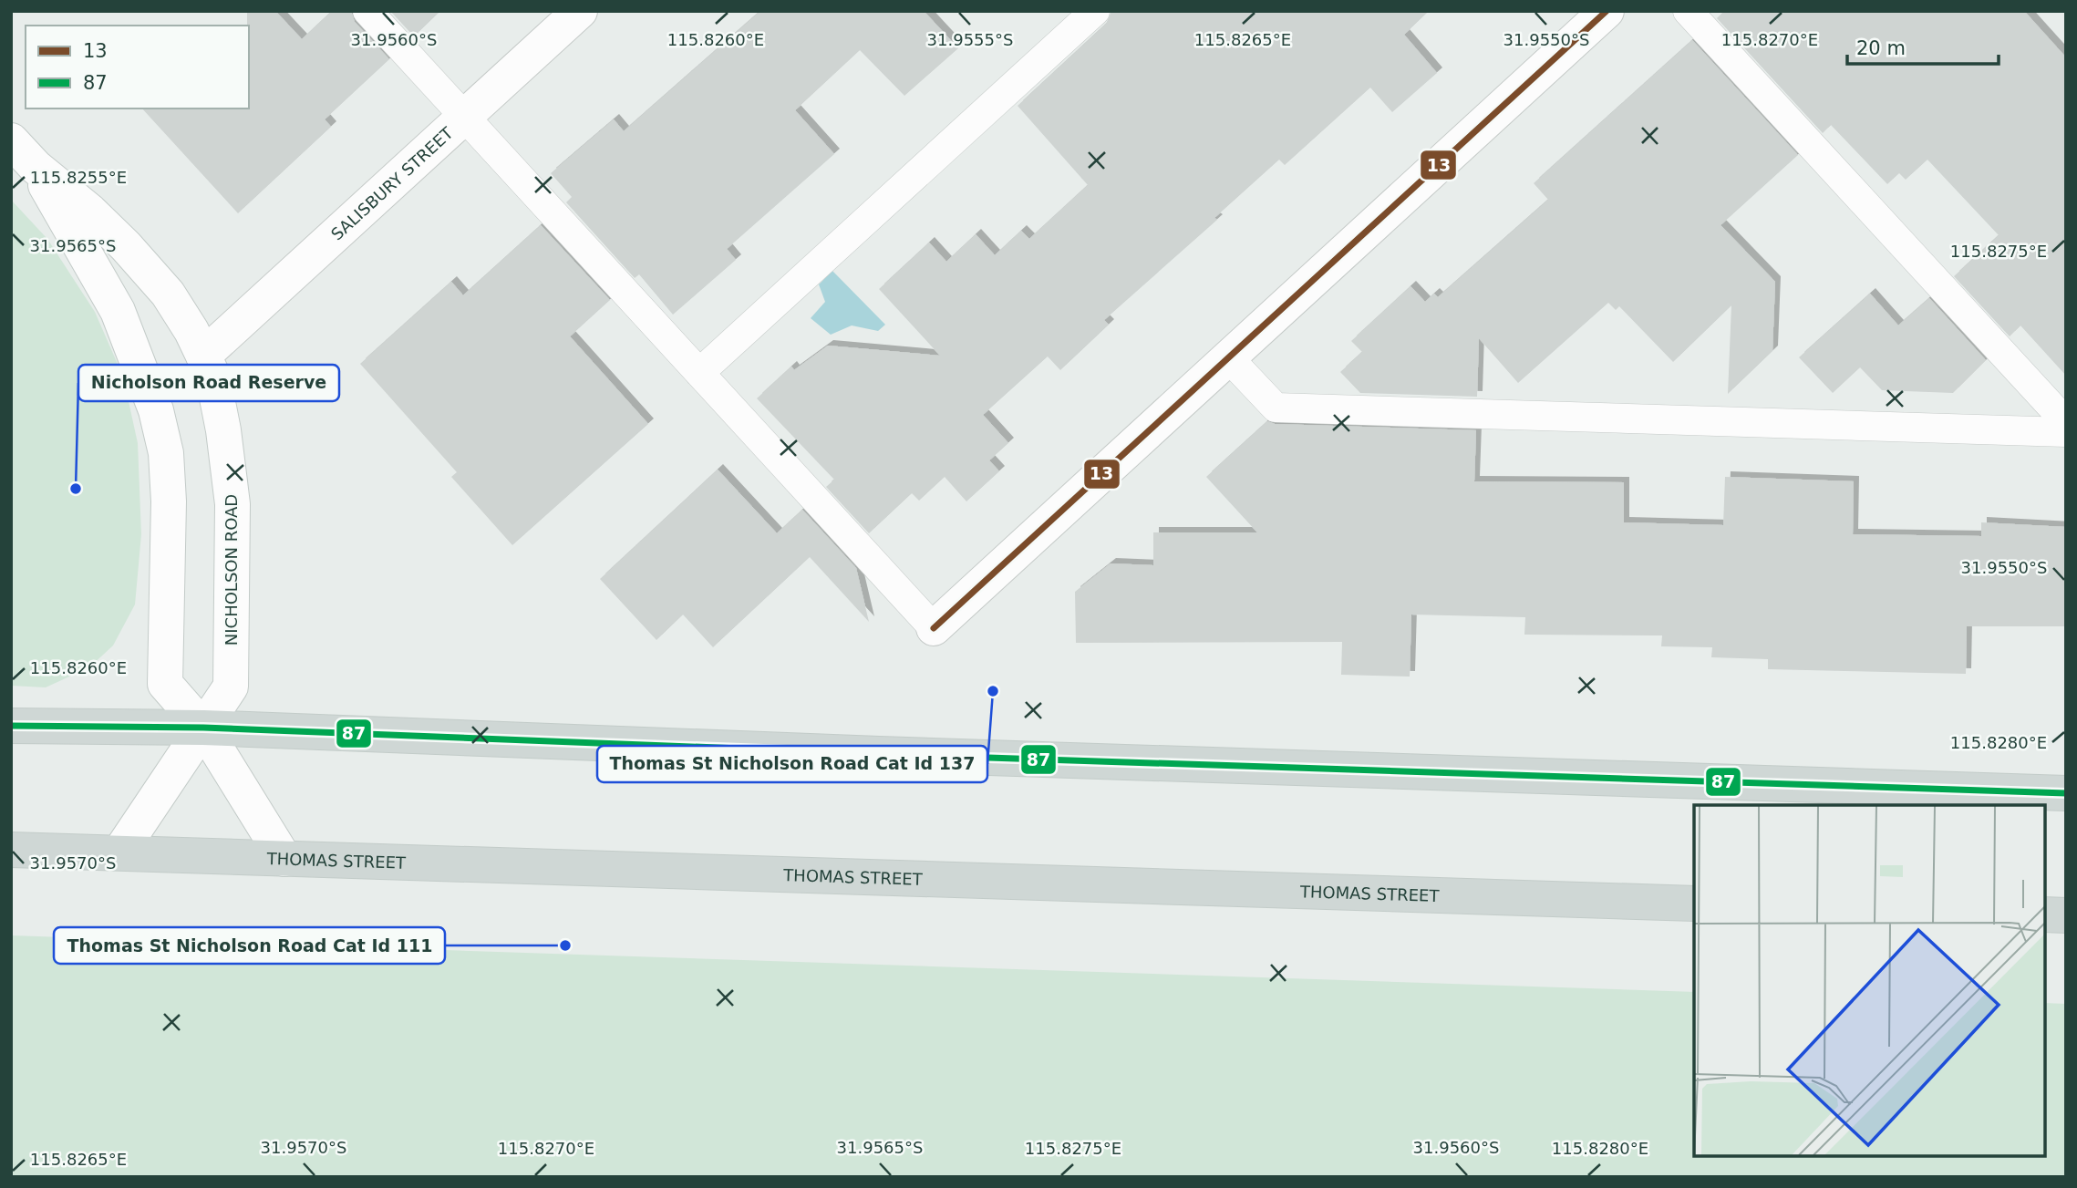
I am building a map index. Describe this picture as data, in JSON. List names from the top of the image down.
{
  "streets": {
    "main road": ["SALISBURY STREET", "NICHOLSON ROAD", "THOMAS STREET"]
  },
  "crossings": [
    ["SALISBURY STREET", "NICHOLSON ROAD"],
    ["NICHOLSON ROAD", "THOMAS STREET"]
  ],
  "places": ["Nicholson Road Reserve", "Thomas St Nicholson Road Cat Id 137", "Thomas St Nicholson Road Cat Id 111"],
  "lines": ["transit line 13", "transit line 87"],
  "legend": ["13", "87"],
  "scale_bar": "20 m",
  "coordinates": [
    "115.8265°E",
    "115.8260°E",
    "115.8270°E",
    "31.9560°S",
    "31.9550°S",
    "31.9555°S",
    "115.8255°E",
    "31.9565°S",
    "115.8275°E",
    "115.8280°E",
    "31.9570°S"
  ]
}
